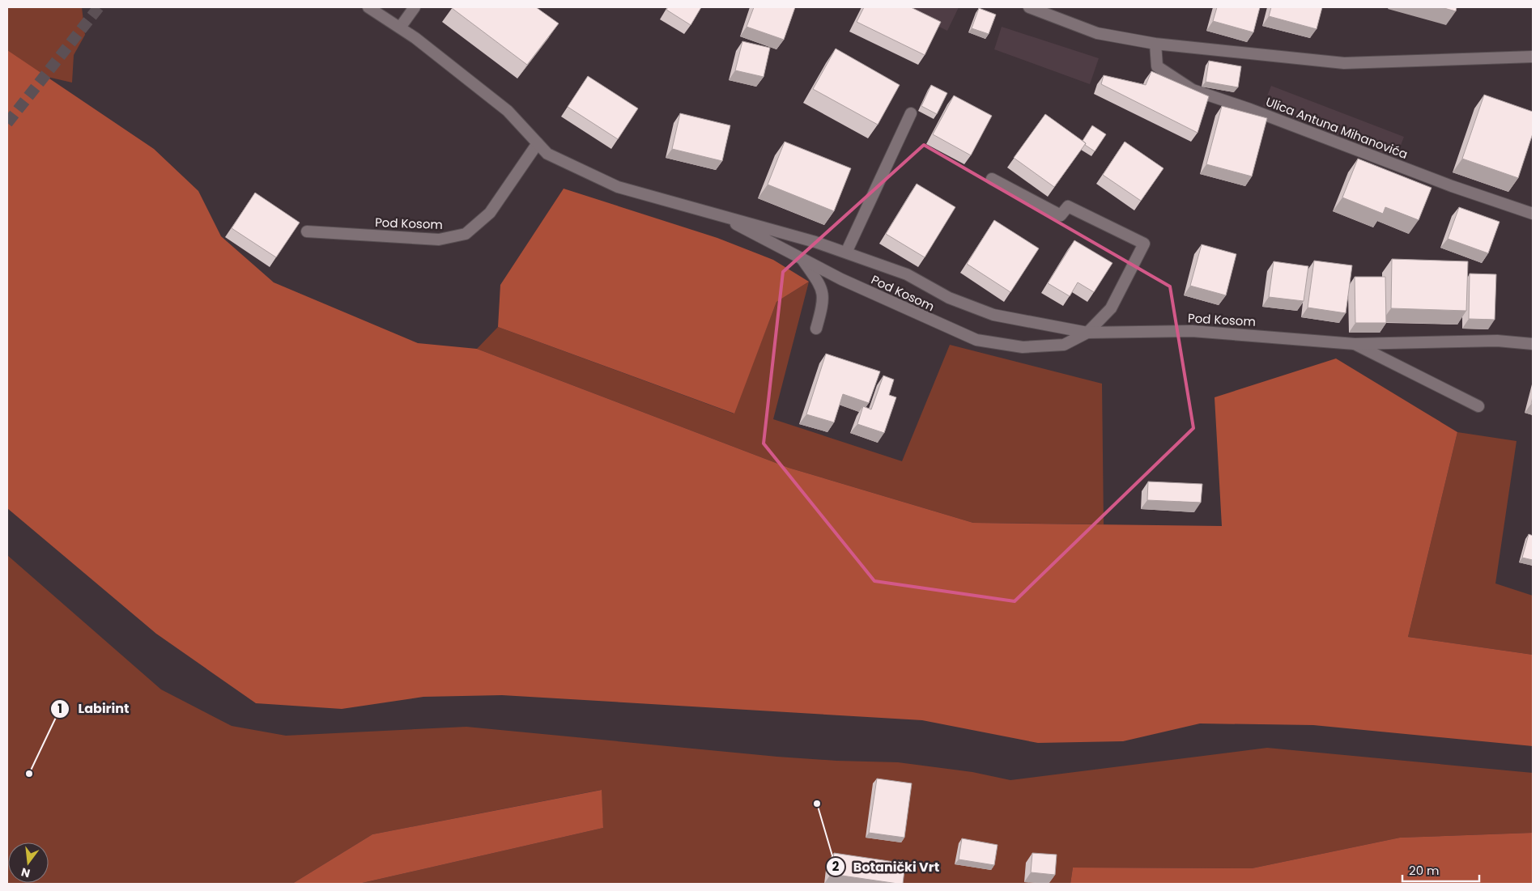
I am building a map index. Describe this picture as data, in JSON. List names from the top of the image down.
{
  "streets": {
    "street": ["Ulica Antuna Mihanovića", "Pod Kosom"]
  },
  "places": ["Labirint", "Botanički Vrt"],
  "scale_bar": "20 m",
  "north": "bottom"
}
